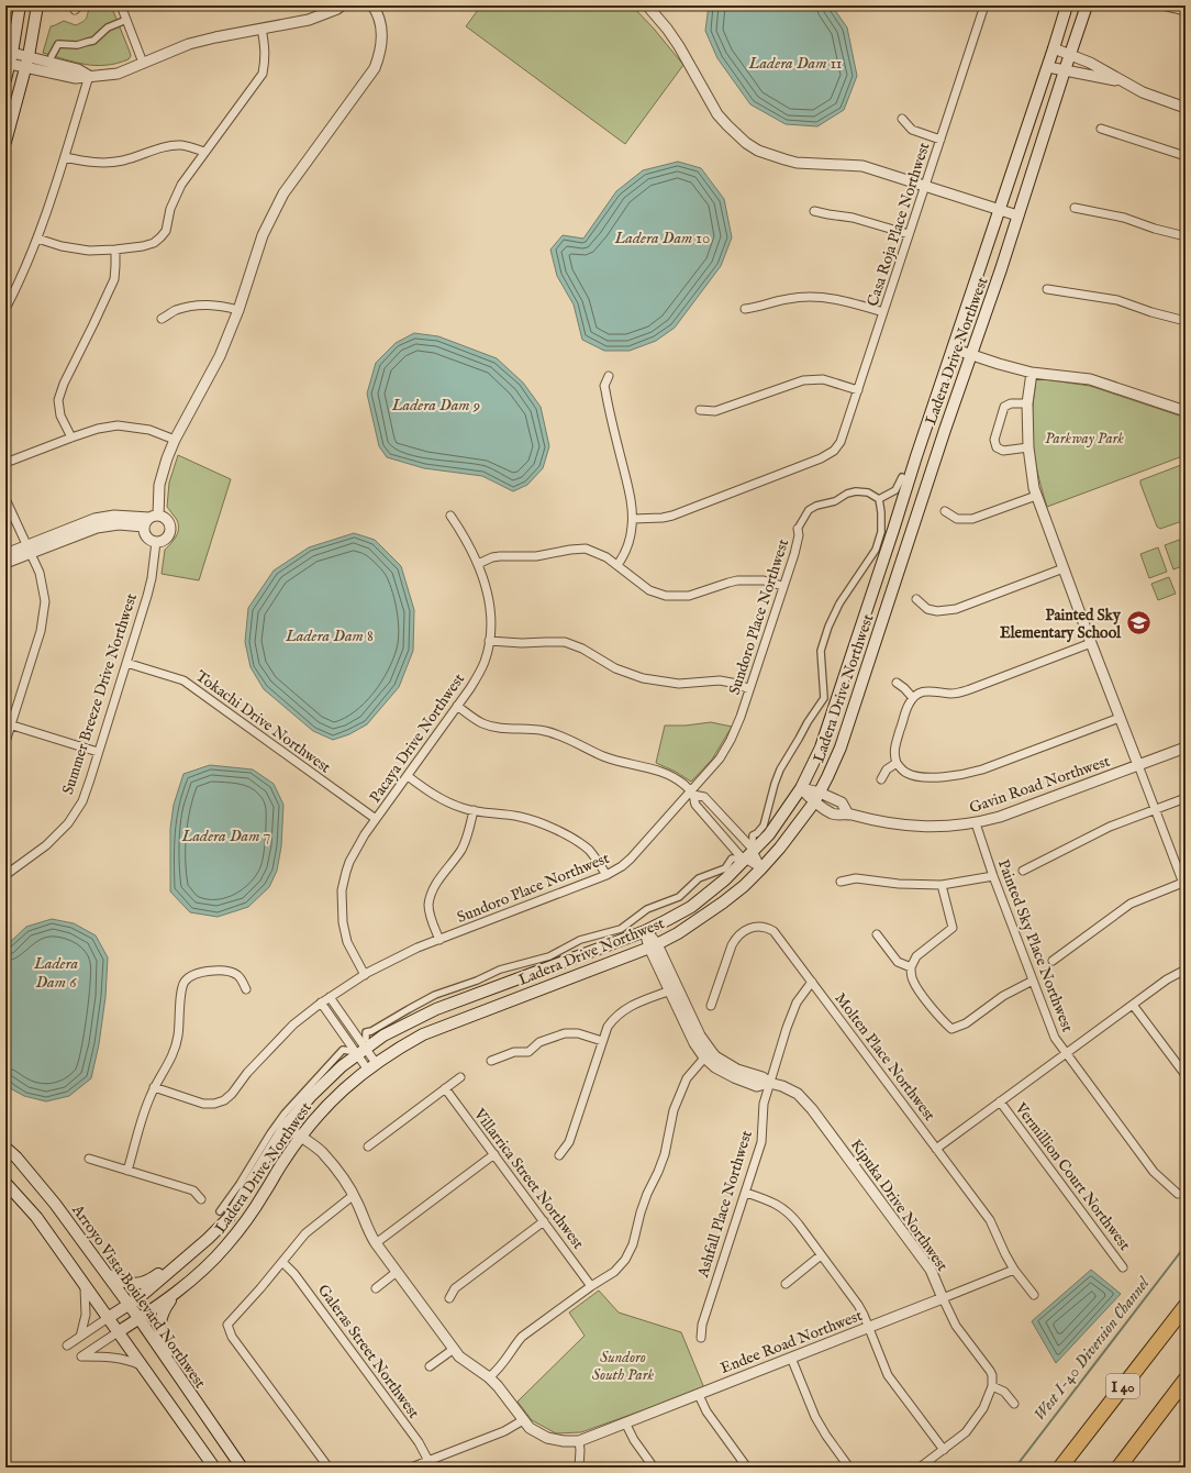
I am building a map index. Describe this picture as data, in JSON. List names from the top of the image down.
{
  "streets": {
    "highway": ["I 40"],
    "main road": ["Ladera Drive Northwest", "Arroyo Vista Boulevard Northwest"],
    "street": [
      "Casa Roja Place Northwest",
      "Sundoro Place Northwest",
      "Summer Breeze Drive Northwest",
      "Tokachi Drive Northwest",
      "Pacaya Drive Northwest",
      "Gavin Road Northwest",
      "Painted Sky Place Northwest",
      "Molten Place Northwest",
      "Vermillion Court Northwest",
      "Villarrica Street Northwest",
      "Ashfall Place Northwest",
      "Kipuka Drive Northwest",
      "Endee Road Northwest",
      "Galeras Street Northwest"
    ]
  },
  "crossings": [
    ["Ladera Drive Northwest", "Gavin Road Northwest"],
    ["Ladera Drive Northwest", "Kipuka Drive Northwest"],
    ["Ladera Drive Northwest", "Arroyo Vista Boulevard Northwest"],
    ["Sundoro Place Northwest", "Pacaya Drive Northwest"],
    ["Summer Breeze Drive Northwest", "Tokachi Drive Northwest"],
    ["Tokachi Drive Northwest", "Pacaya Drive Northwest"],
    ["Gavin Road Northwest", "Painted Sky Place Northwest"],
    ["Molten Place Northwest", "Ashfall Place Northwest"],
    ["Molten Place Northwest", "Endee Road Northwest"],
    ["Ashfall Place Northwest", "Kipuka Drive Northwest"],
    ["Kipuka Drive Northwest", "Endee Road Northwest"]
  ],
  "water": [
    "Ladera Dam 11",
    "Ladera Dam 10",
    "Ladera Dam 9",
    "Ladera Dam 8",
    "Ladera Dam 7",
    "Ladera Dam 6",
    "West I-40 Diversion Channel"
  ],
  "parks": ["Parkway Park", "Sundoro South Park"],
  "places": {
    "school or university": ["Painted Sky Elementary School"]
  }
}
